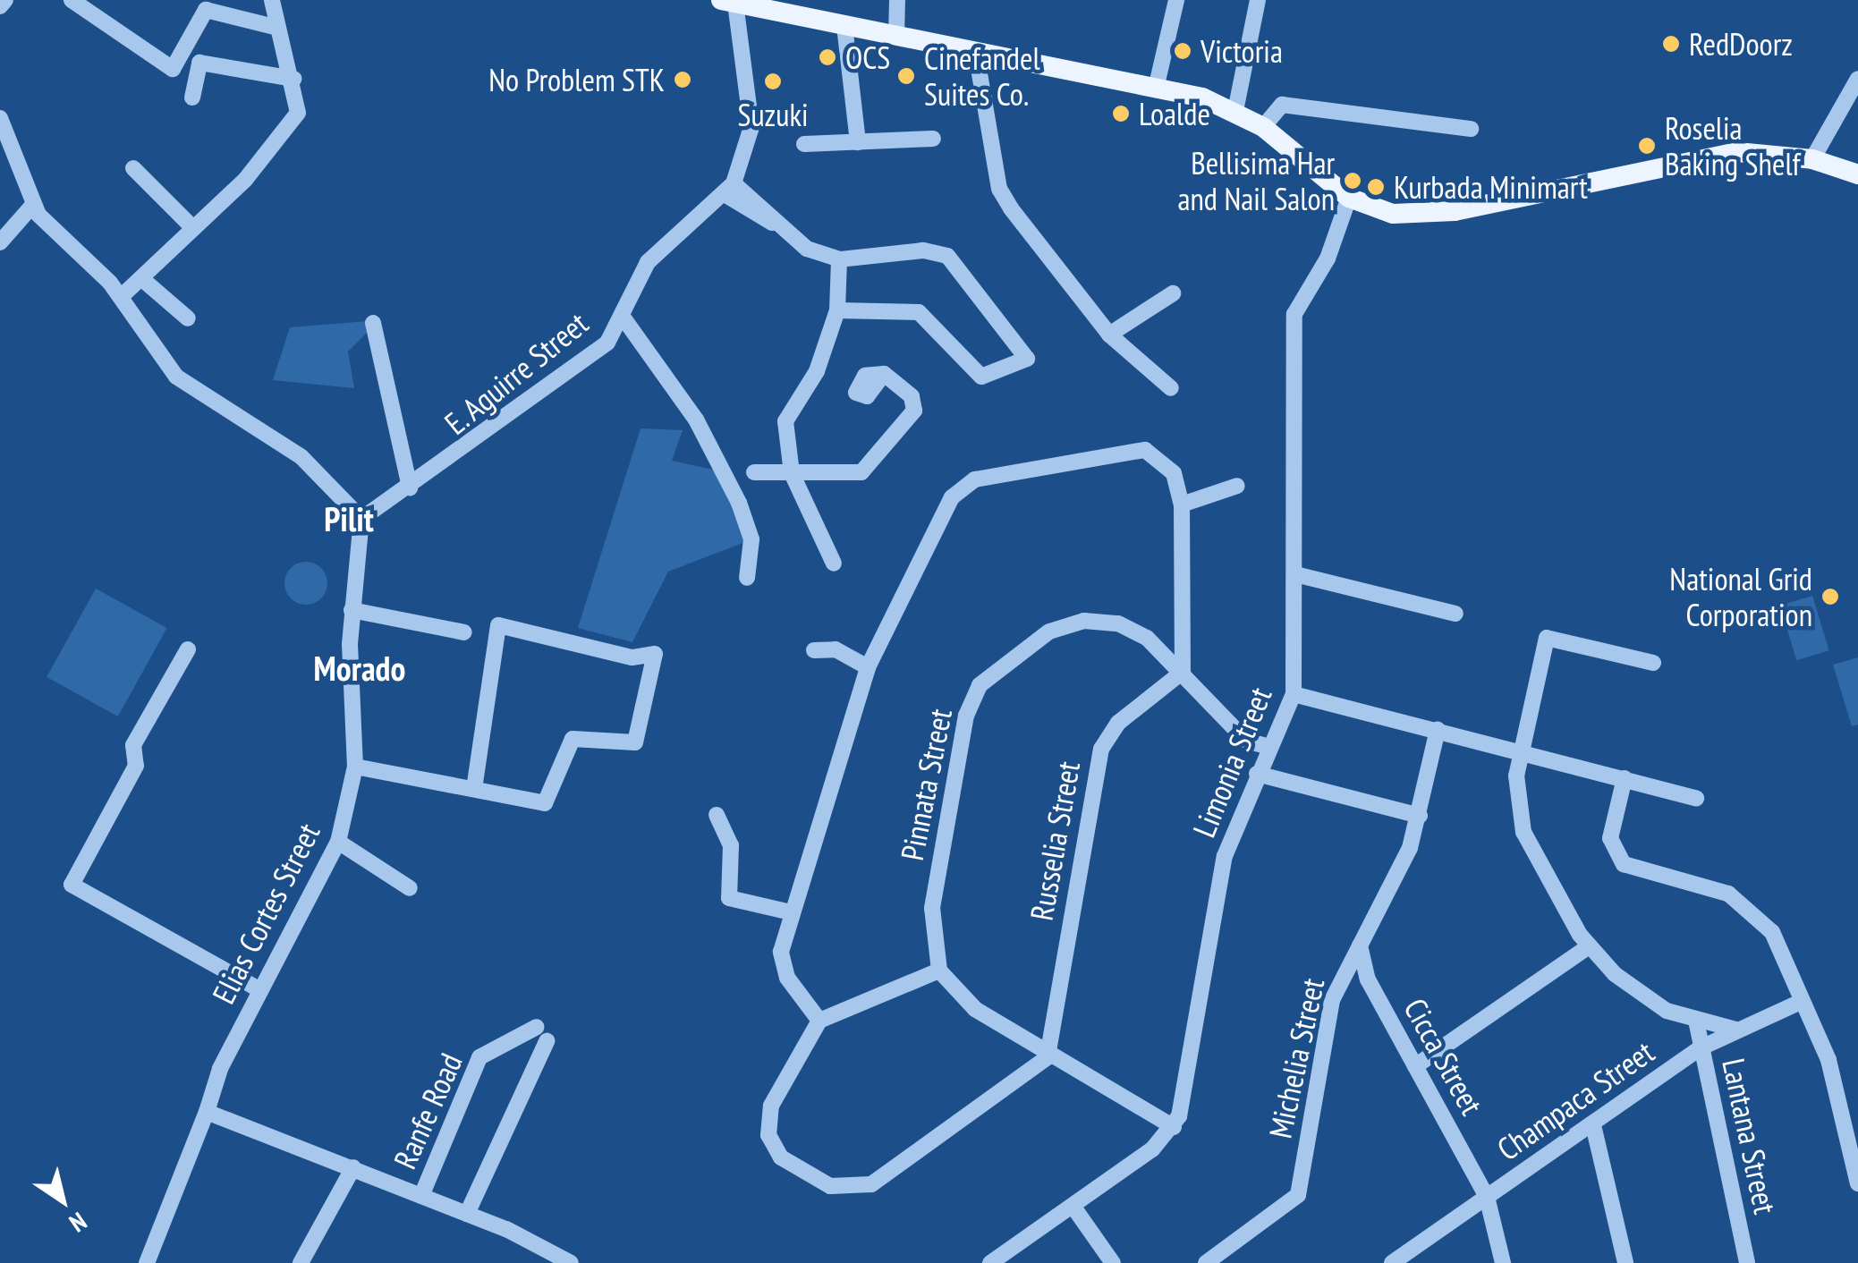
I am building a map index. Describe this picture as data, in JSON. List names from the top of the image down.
{
  "streets": {
    "street": [
      "E. Aguirre Street",
      "Limonia Street",
      "Pinnata Street",
      "Russelia Street",
      "Elias Cortes Street",
      "Cicca Street",
      "Michelia Street",
      "Champaca Street",
      "Ranfe Road",
      "Lantana Street"
    ]
  },
  "crossings": [
    ["E. Aguirre Street", "Elias Cortes Street"],
    ["Limonia Street", "Pinnata Street"],
    ["Pinnata Street", "Russelia Street"],
    ["Cicca Street", "Michelia Street"],
    ["Cicca Street", "Champaca Street"],
    ["Champaca Street", "Lantana Street"]
  ],
  "districts": ["Pilit", "Morado"],
  "places": [
    "RedDoorz",
    "Victoria",
    "OCS",
    "Cinefandel Suites Co.",
    "No Problem STK",
    "Suzuki",
    "Loalde",
    "Roselia Baking Shelf",
    "Bellisima Har and Nail Salon",
    "Kurbada Minimart",
    "National Grid Corporation"
  ],
  "north": "bottom right"
}
